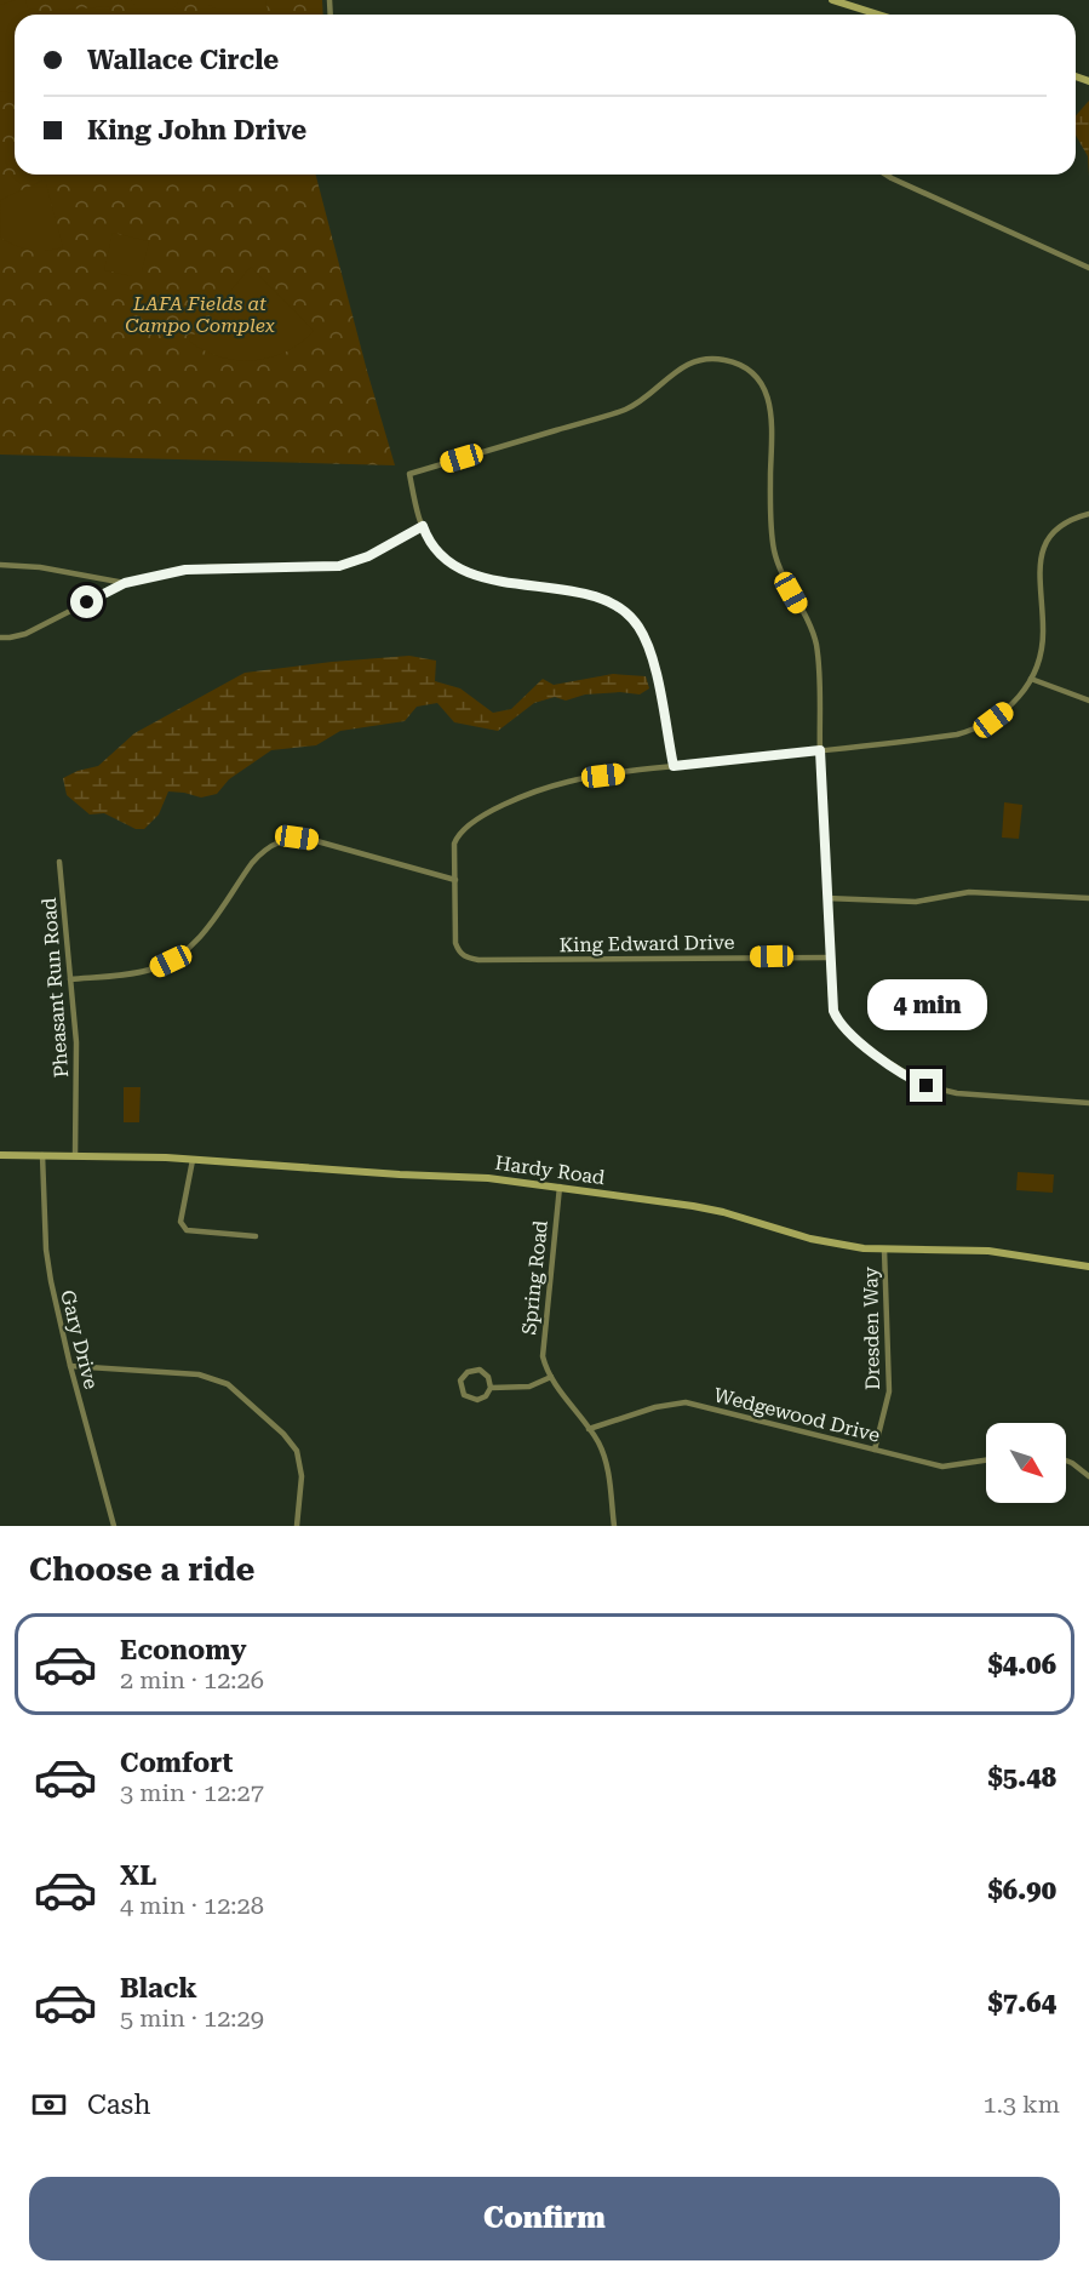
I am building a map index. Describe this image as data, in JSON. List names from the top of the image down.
{
  "streets": {
    "street": [
      "King Edward Drive",
      "Pheasant Run Road",
      "Hardy Road",
      "Spring Road",
      "Dresden Way",
      "Gary Drive",
      "Wedgewood Drive"
    ]
  },
  "crossings": [
    ["Pheasant Run Road", "Hardy Road"],
    ["Hardy Road", "Spring Road"],
    ["Hardy Road", "Dresden Way"],
    ["Hardy Road", "Gary Drive"],
    ["Spring Road", "Wedgewood Drive"],
    ["Dresden Way", "Wedgewood Drive"]
  ],
  "parks": ["LAFA Fields at Campo Complex"],
  "north": "bottom right",
  "page": {
    "banner": ["Wallace Circle", "King John Drive"],
    "bubble": "4 min",
    "heading": "Choose a ride",
    "list": [
      {
        "name": "Economy",
        "note": "2 min · 12:26",
        "value": "$4.06"
      },
      {
        "name": "Comfort",
        "note": "3 min · 12:27",
        "value": "$5.48"
      },
      {
        "name": "XL",
        "note": "4 min · 12:28",
        "value": "$6.90"
      },
      {
        "name": "Black",
        "note": "5 min · 12:29",
        "value": "$7.64"
      }
    ],
    "pay": ["Cash", "1.3 km"],
    "buttons": "Confirm"
  }
}
